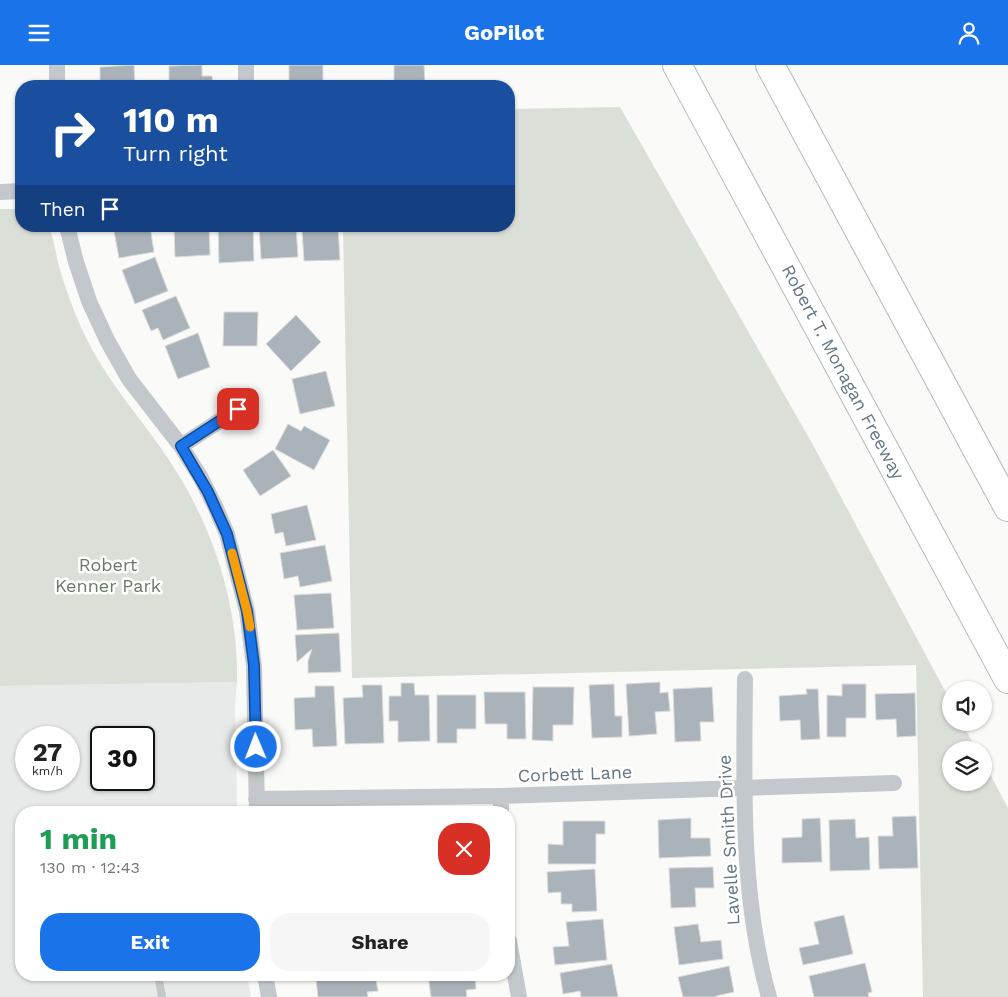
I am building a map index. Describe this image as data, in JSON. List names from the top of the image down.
{
  "streets": {
    "highway": ["Robert T. Monagan Freeway"],
    "street": ["Corbett Lane", "Lavelle Smith Drive"]
  },
  "crossings": [
    ["Corbett Lane", "Lavelle Smith Drive"]
  ],
  "parks": ["Robert Kenner Park"],
  "page": {
    "header": "GoPilot",
    "turn": ["110 m", "Turn right"],
    "then": "Then",
    "speed": "27 km/h",
    "limit": "30",
    "heading": ["1 min", "130 m · 12:43"],
    "buttons": ["Exit", "Share"]
  }
}
